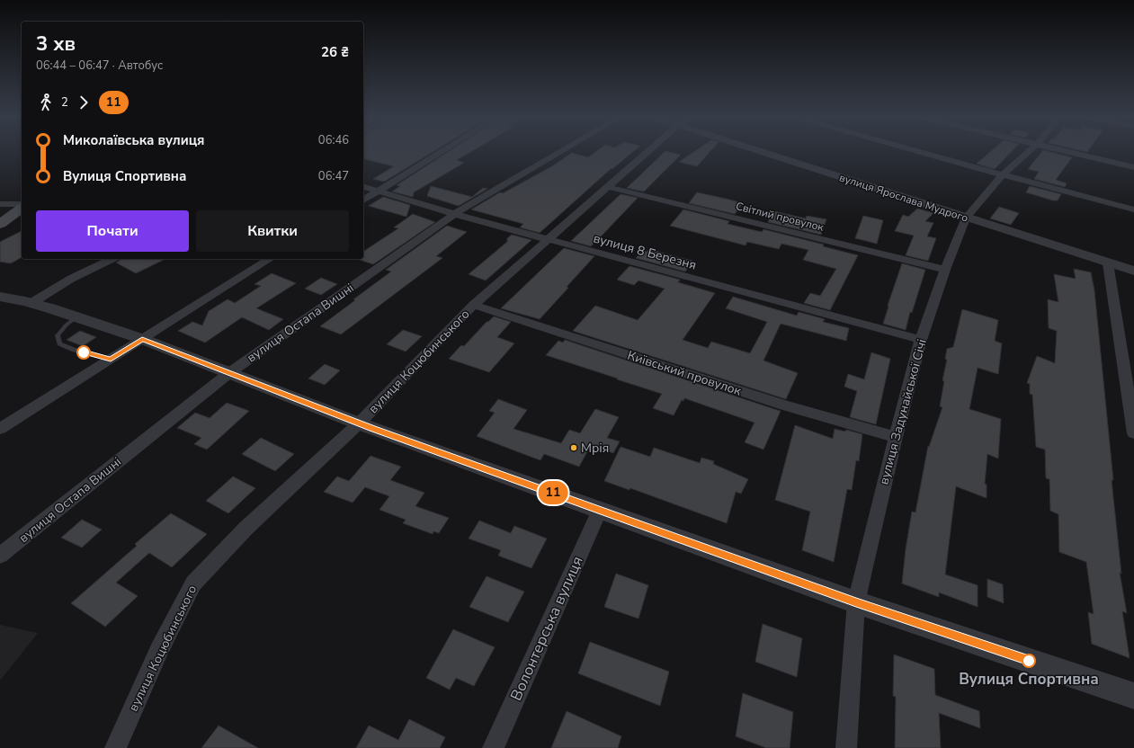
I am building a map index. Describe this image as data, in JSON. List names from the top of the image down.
{
  "streets": {
    "street": [
      "вулиця Ярослава Мудрого",
      "Світлий провулок",
      "вулиця 8 Березня",
      "вулиця Остапа Вишні",
      "вулиця Коцюбинського",
      "Київський провулок",
      "вулиця Задунайської Січі",
      "Волонтерська вулиця"
    ]
  },
  "crossings": [
    ["вулиця Ярослава Мудрого", "вулиця Задунайської Січі"],
    ["Світлий провулок", "вулиця Коцюбинського"],
    ["Світлий провулок", "вулиця Задунайської Січі"],
    ["вулиця 8 Березня", "вулиця Остапа Вишні"],
    ["вулиця 8 Березня", "вулиця Коцюбинського"],
    ["вулиця 8 Березня", "вулиця Задунайської Січі"],
    ["вулиця Коцюбинського", "Київський провулок"],
    ["Київський провулок", "вулиця Задунайської Січі"]
  ],
  "places": ["Мрія", "Вулиця Спортивна"],
  "lines": ["bus line 11"],
  "page": {
    "on_map": "11",
    "heading": ["3 хв", "06:44 – 06:47 · Автобус", "26 ₴"],
    "legs": ["2", "11"],
    "list": [
      {
        "name": "Миколаївська вулиця",
        "value": "06:46"
      },
      {
        "name": "Вулиця Спортивна",
        "value": "06:47"
      }
    ],
    "buttons": ["Почати", "Квитки"]
  }
}
